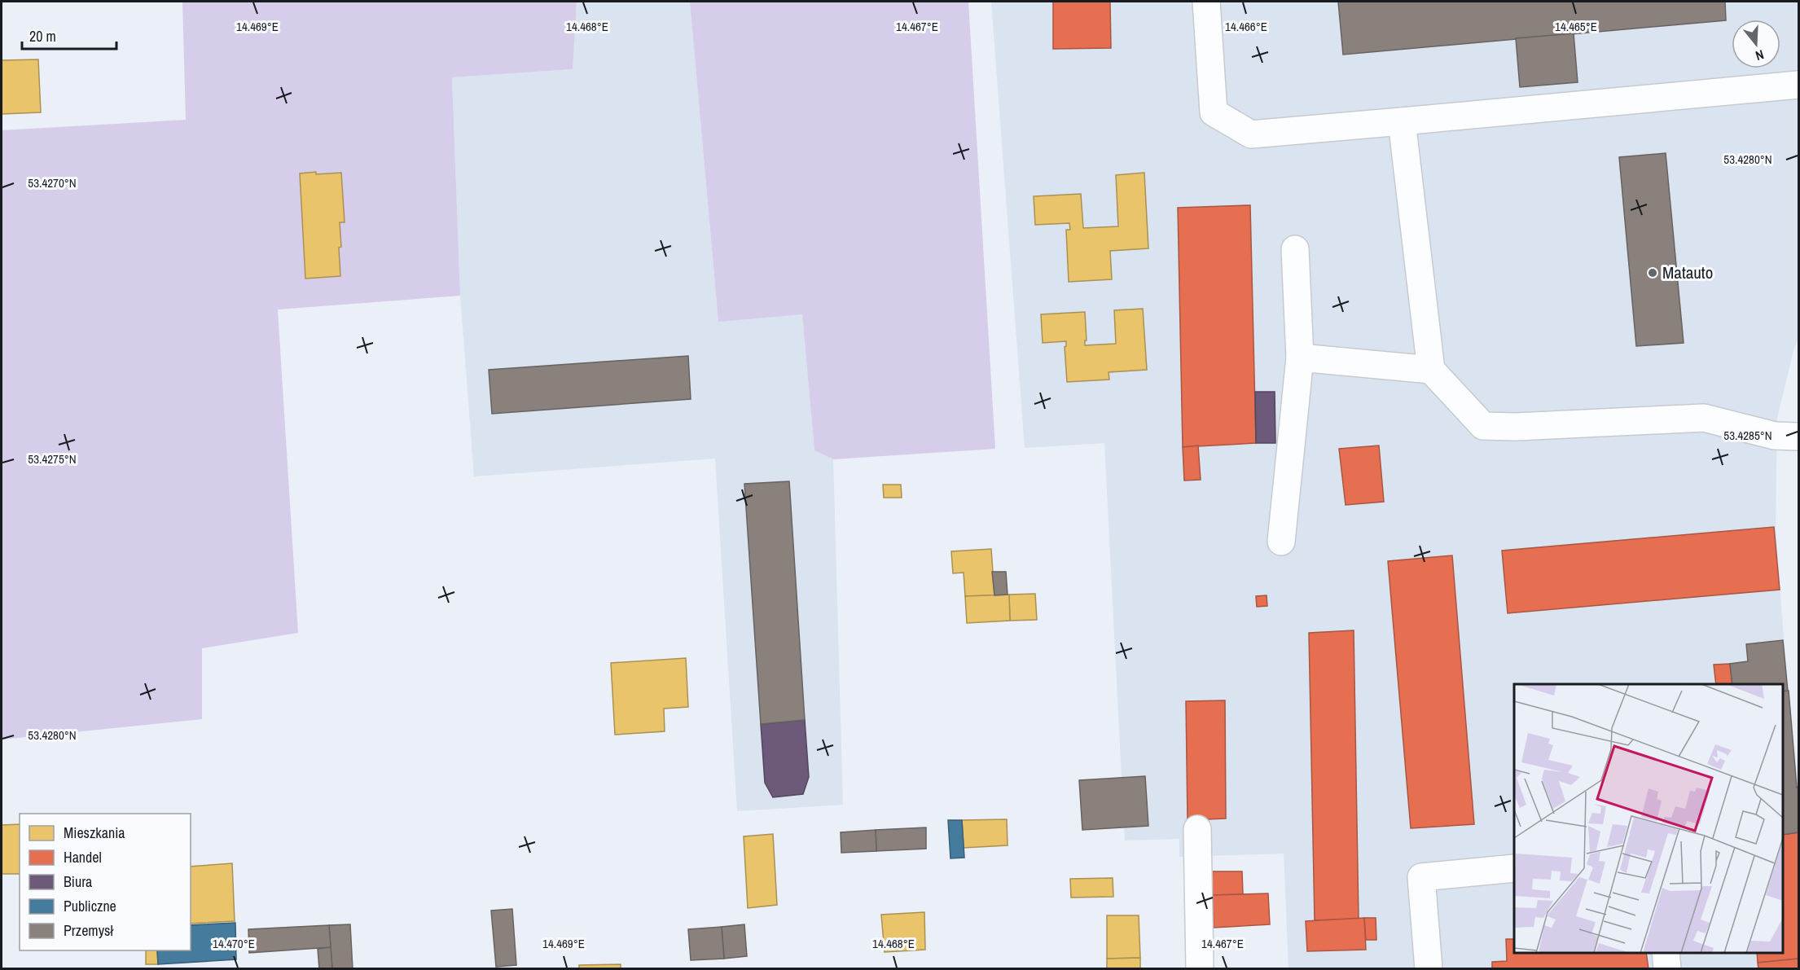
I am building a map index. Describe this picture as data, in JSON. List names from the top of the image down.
{
  "places": ["Matauto"],
  "legend": [
    "Mieszkania",
    "Handel",
    "Biura",
    "Publiczne",
    "Przemysł"
  ],
  "scale_bar": "20 m",
  "north": "bottom",
  "coordinates": [
    "14.469°E",
    "14.468°E",
    "14.467°E",
    "14.466°E",
    "14.465°E",
    "53.4280°N",
    "53.4270°N",
    "53.4285°N",
    "53.4275°N",
    "14.470°E"
  ]
}
